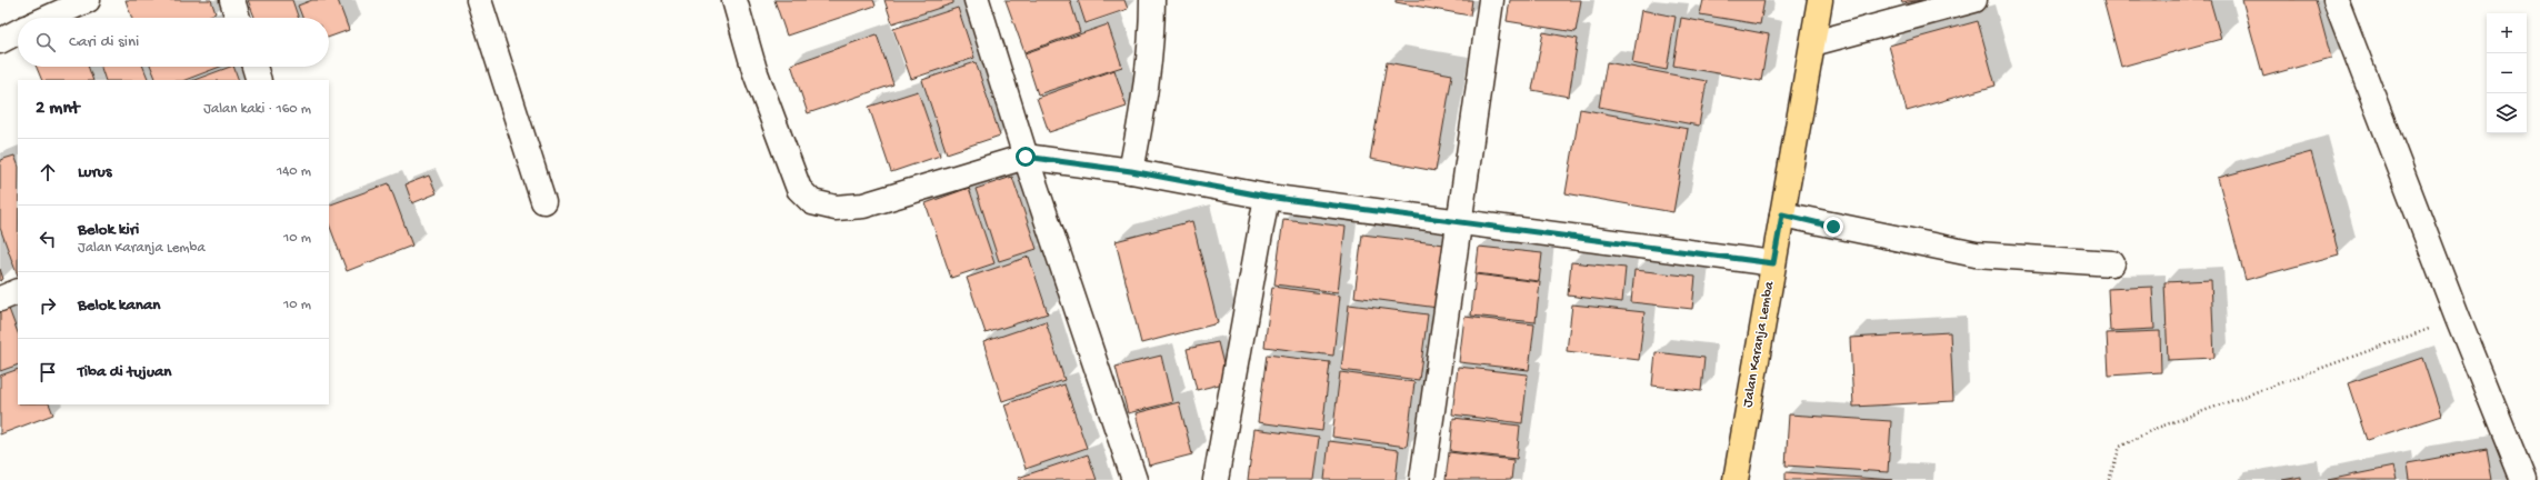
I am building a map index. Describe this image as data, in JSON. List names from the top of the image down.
{
  "streets": {
    "main road": ["Jalan Karanja Lemba"]
  },
  "page": {
    "map_buttons": ["+", "−"],
    "search": "Cari di sini",
    "heading": ["2 mnt", "Jalan kaki · 160 m"],
    "list": [
      ["Lurus", "140 m"],
      ["Belok kiri", "Jalan Karanja Lemba", "10 m"],
      ["Belok kanan", "10 m"],
      "Tiba di tujuan"
    ]
  }
}
